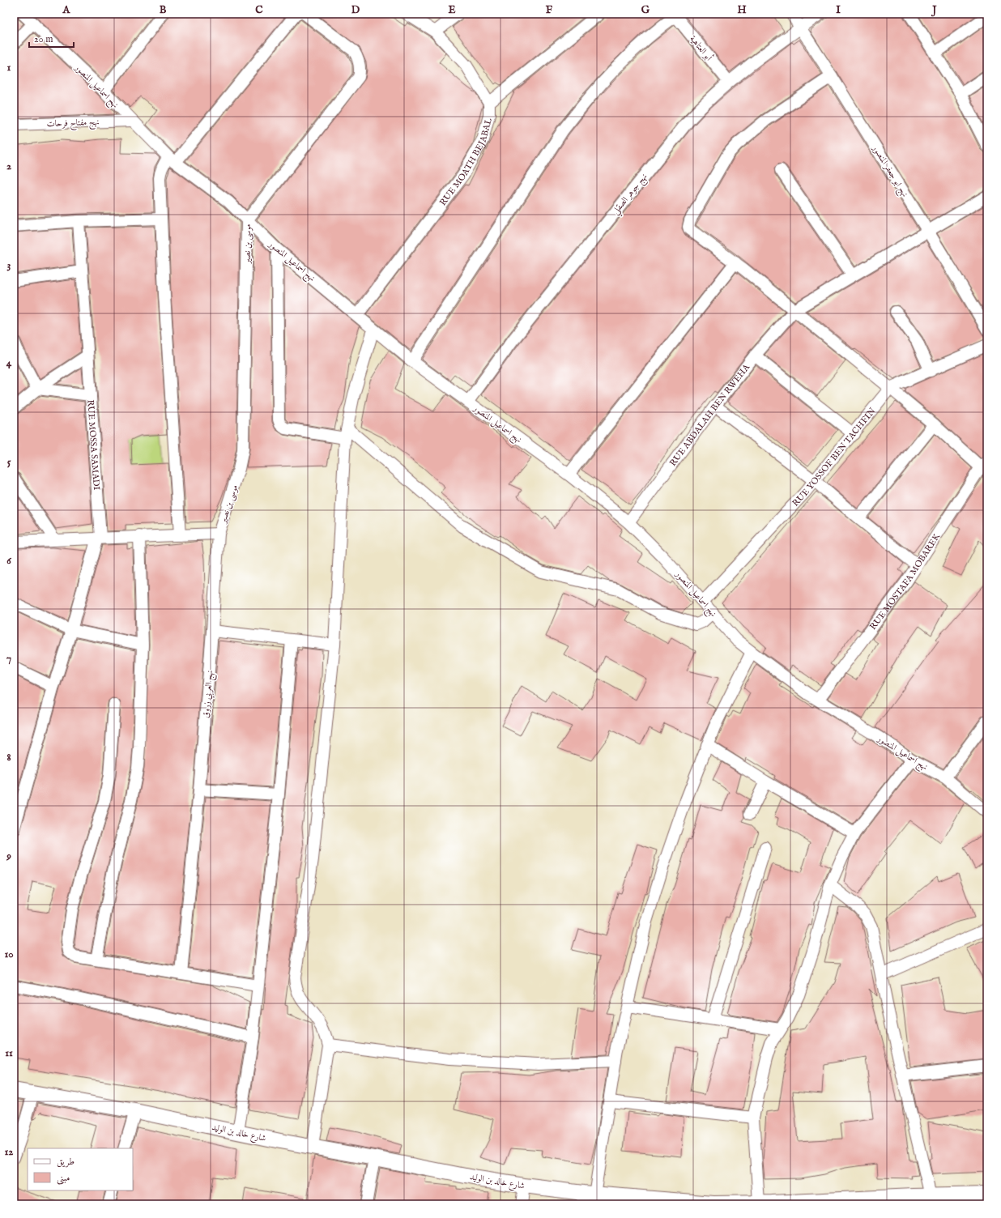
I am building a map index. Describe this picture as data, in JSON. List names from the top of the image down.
{
  "streets": {
    "street": [
      "أبو العتاهية",
      "نهج اسماعيل المنصور",
      "نهج مفتاح فرحات",
      "RUE MOATH BEJABAL",
      "نهج ابو جعفر المنصور",
      "نهج جوهر الصقلي",
      "موسى بن نصير",
      "RUE ABDALAH BEN RWEHA",
      "RUE MOSSA SAMADI",
      "RUE YOSSOF BEN TACHFIN",
      "RUE MOSTAFA MOBAREK",
      "نهج العربي زروق",
      "شارع خالد بن الوليد"
    ]
  },
  "crossings": [
    ["أبو العتاهية", "نهج جوهر الصقلي"],
    ["نهج اسماعيل المنصور", "نهج مفتاح فرحات"],
    ["نهج اسماعيل المنصور", "RUE MOATH BEJABAL"],
    ["نهج اسماعيل المنصور", "نهج جوهر الصقلي"],
    ["نهج اسماعيل المنصور", "موسى بن نصير"],
    ["نهج اسماعيل المنصور", "RUE ABDALAH BEN RWEHA"],
    ["نهج اسماعيل المنصور", "RUE YOSSOF BEN TACHFIN"],
    ["نهج اسماعيل المنصور", "RUE MOSTAFA MOBAREK"],
    ["نهج ابو جعفر المنصور", "نهج جوهر الصقلي"],
    ["نهج ابو جعفر المنصور", "RUE ABDALAH BEN RWEHA"],
    ["موسى بن نصير", "نهج العربي زروق"]
  ],
  "legend": ["طريق", "مبنى"],
  "scale_bar": "20 m",
  "grid": {
    "columns": [
      "A",
      "B",
      "C",
      "D",
      "E",
      "F",
      "G",
      "H",
      "I",
      "J"
    ],
    "rows": [
      "1",
      "2",
      "3",
      "4",
      "5",
      "6",
      "7",
      "8",
      "9",
      "10",
      "11",
      "12"
    ]
  }
}
